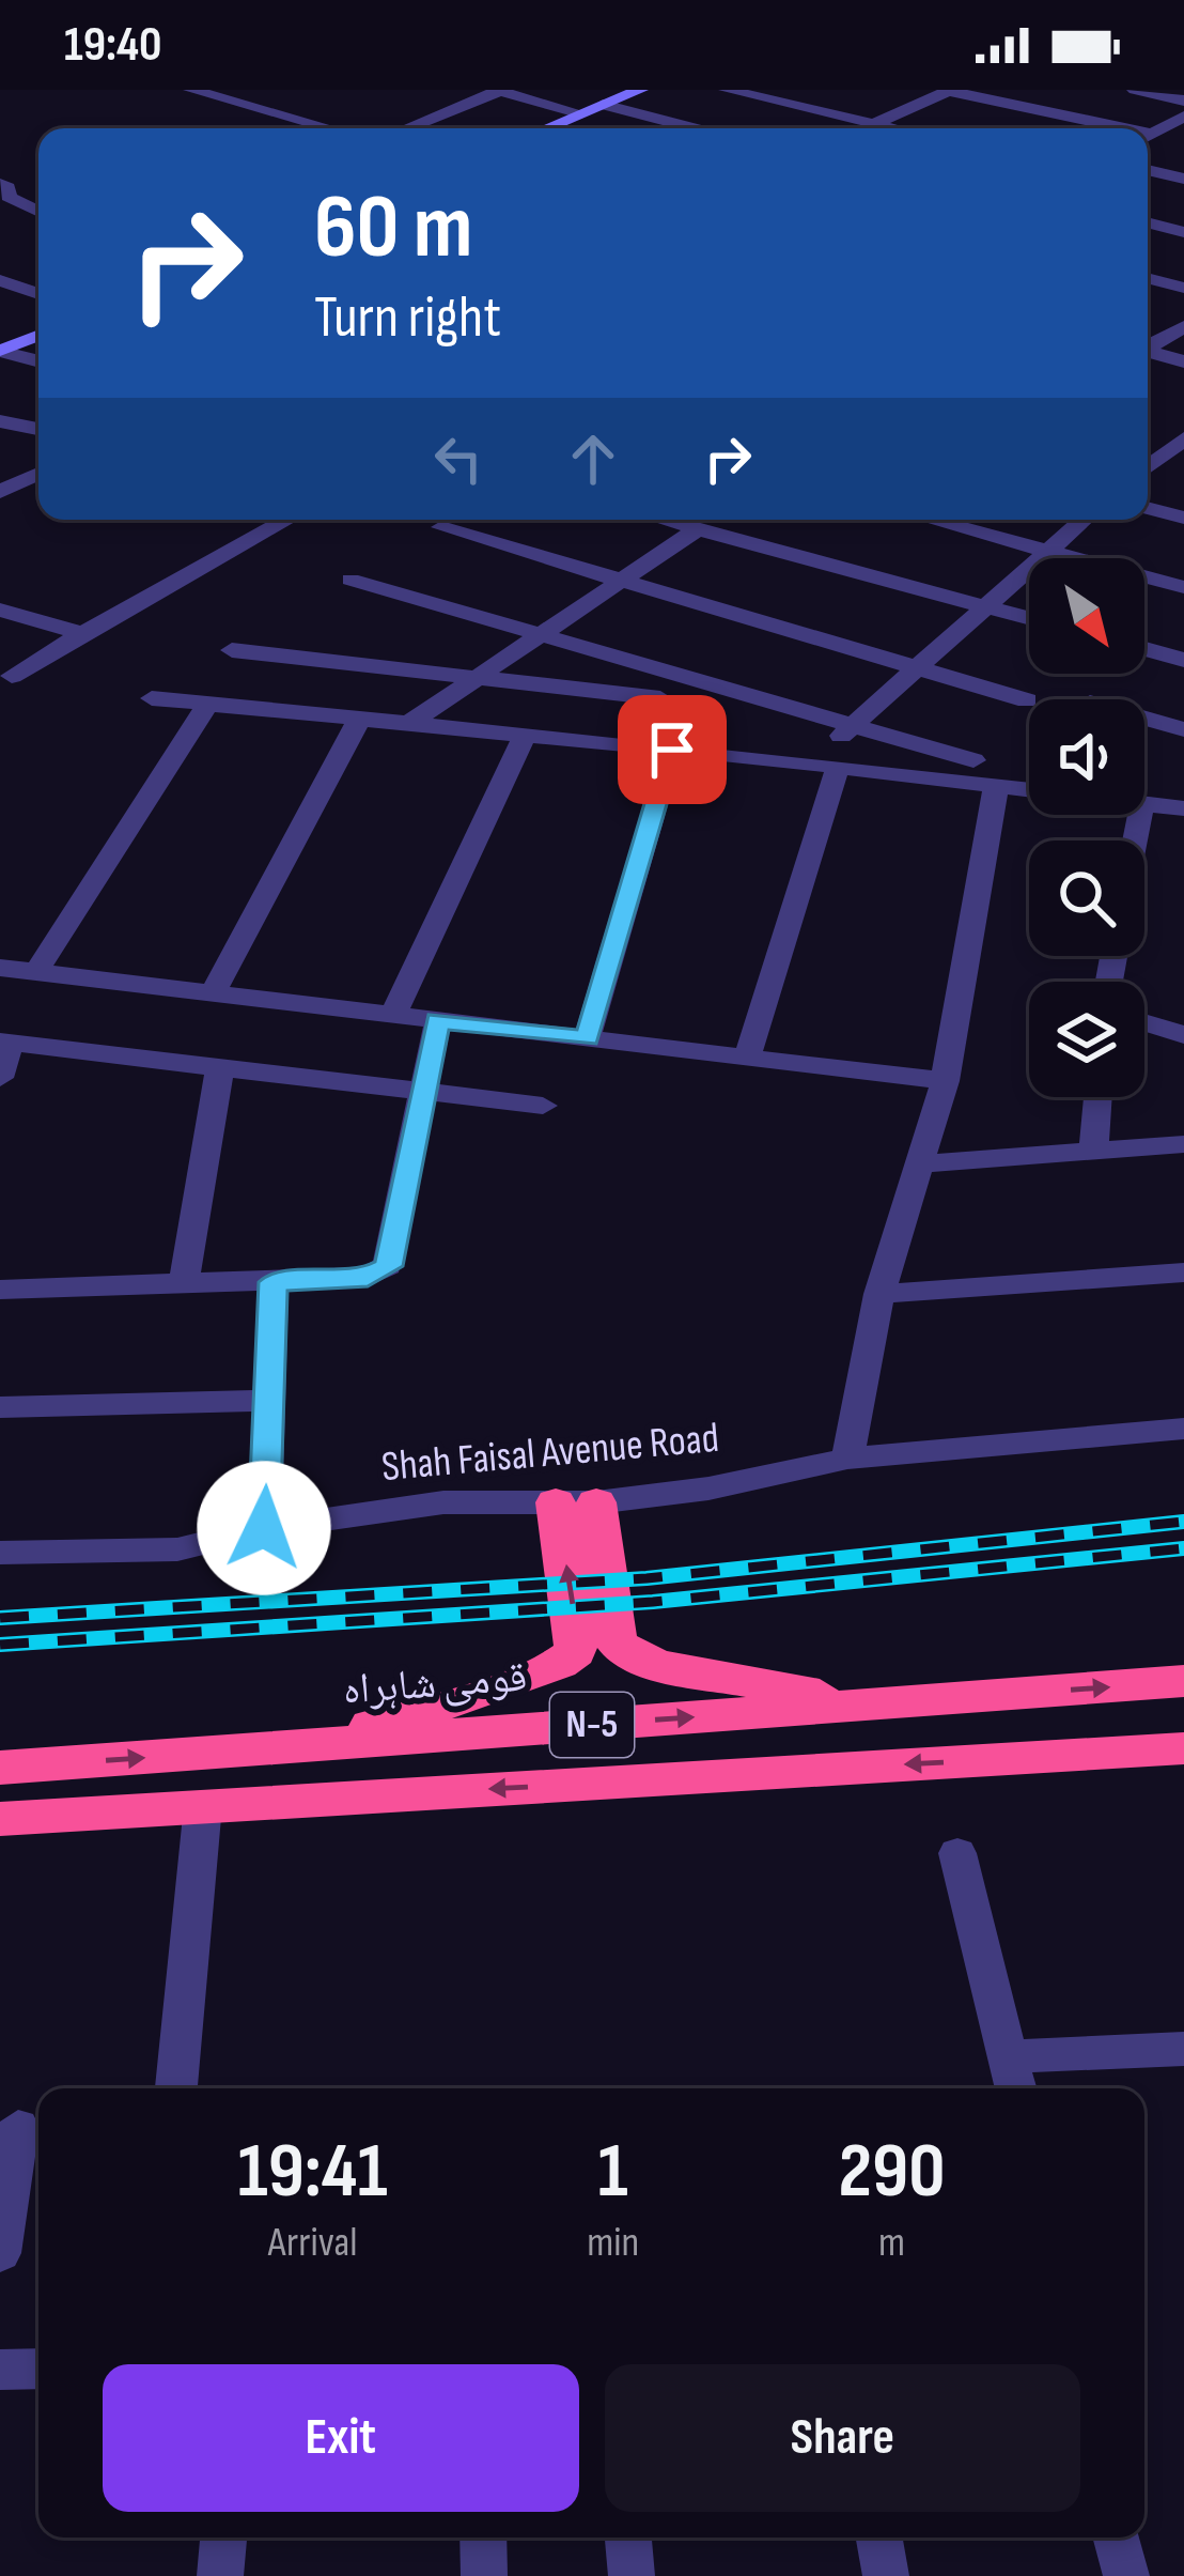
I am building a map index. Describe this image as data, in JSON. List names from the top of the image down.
{
  "streets": {
    "highway": ["قومی شاہراہ", "N-5"],
    "street": ["Shah Faisal Avenue Road"]
  },
  "north": "bottom right",
  "page": {
    "status": "19:40",
    "turn": ["60 m", "Turn right"],
    "eta": [
      "19:41",
      "Arrival",
      "1",
      "min",
      "290",
      "m"
    ],
    "buttons": ["Exit", "Share"]
  }
}
